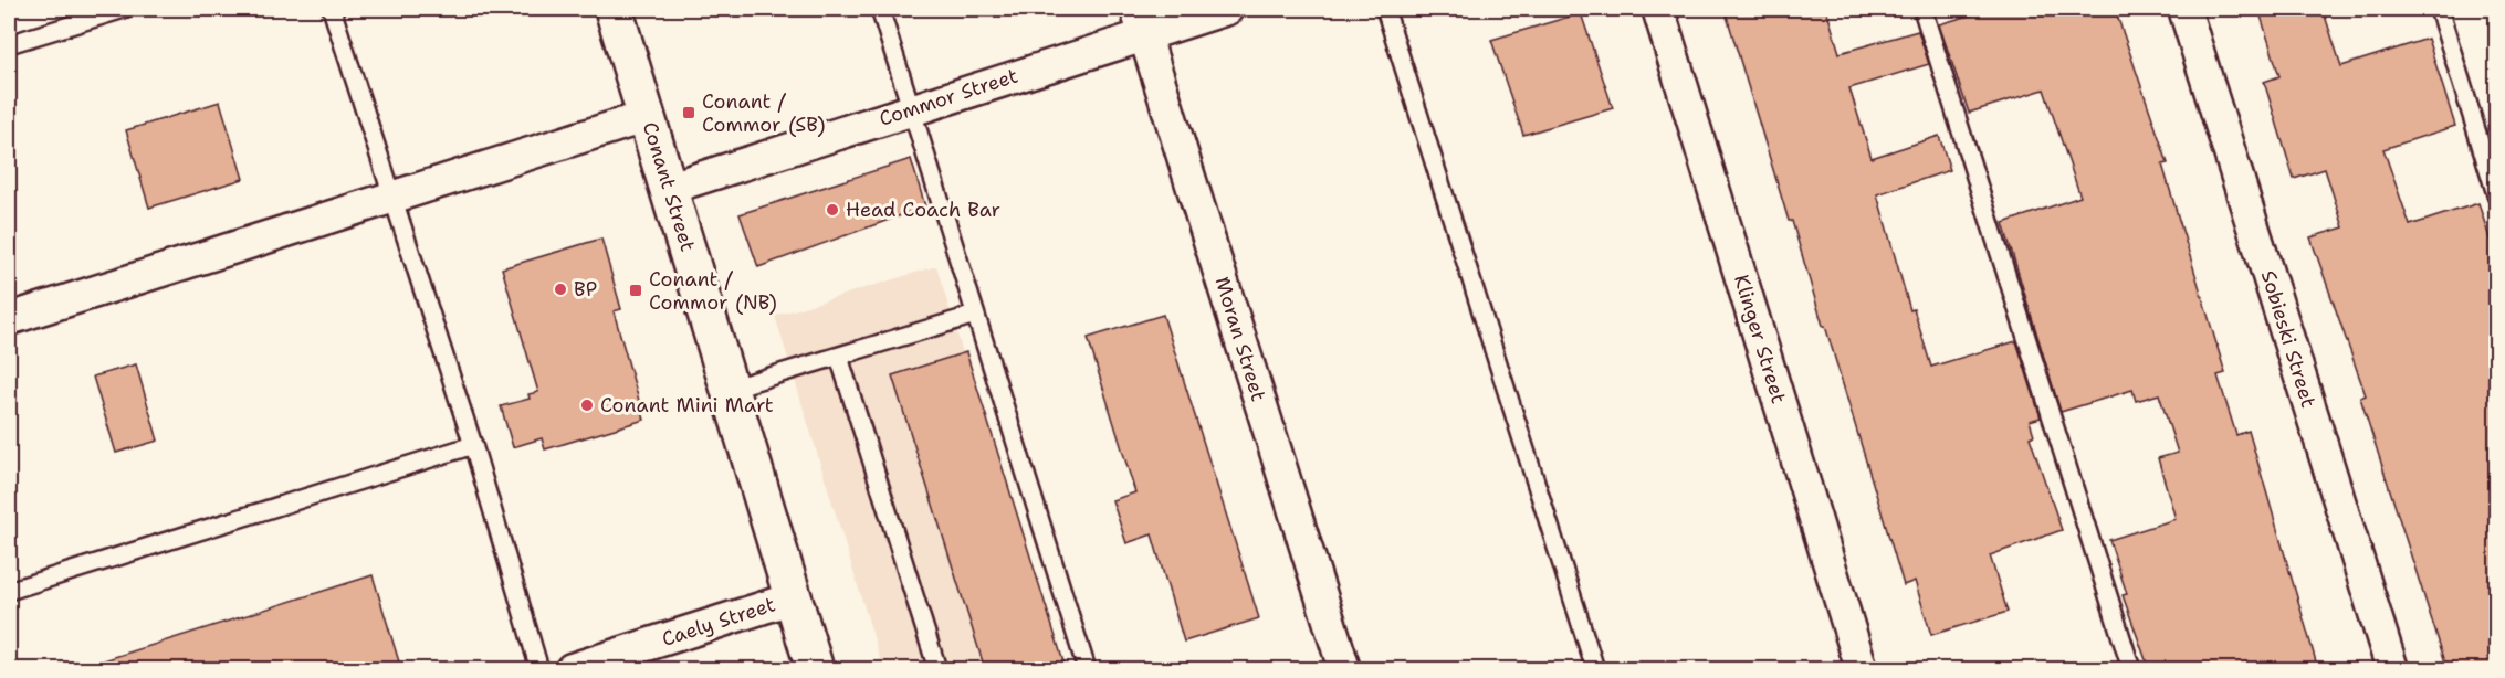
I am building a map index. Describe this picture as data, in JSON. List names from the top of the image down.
{
  "streets": {
    "main road": ["Conant Street"],
    "street": [
      "Commor Street",
      "Moran Street",
      "Klinger Street",
      "Sobieski Street",
      "Caely Street"
    ]
  },
  "crossings": [
    ["Commor Street", "Conant Street"],
    ["Commor Street", "Moran Street"],
    ["Conant Street", "Caely Street"]
  ],
  "places": {
    "transit": ["Conant / Commor (SB)", "Conant / Commor (NB)"],
    "other": ["Head Coach Bar", "BP", "Conant Mini Mart"]
  }
}
